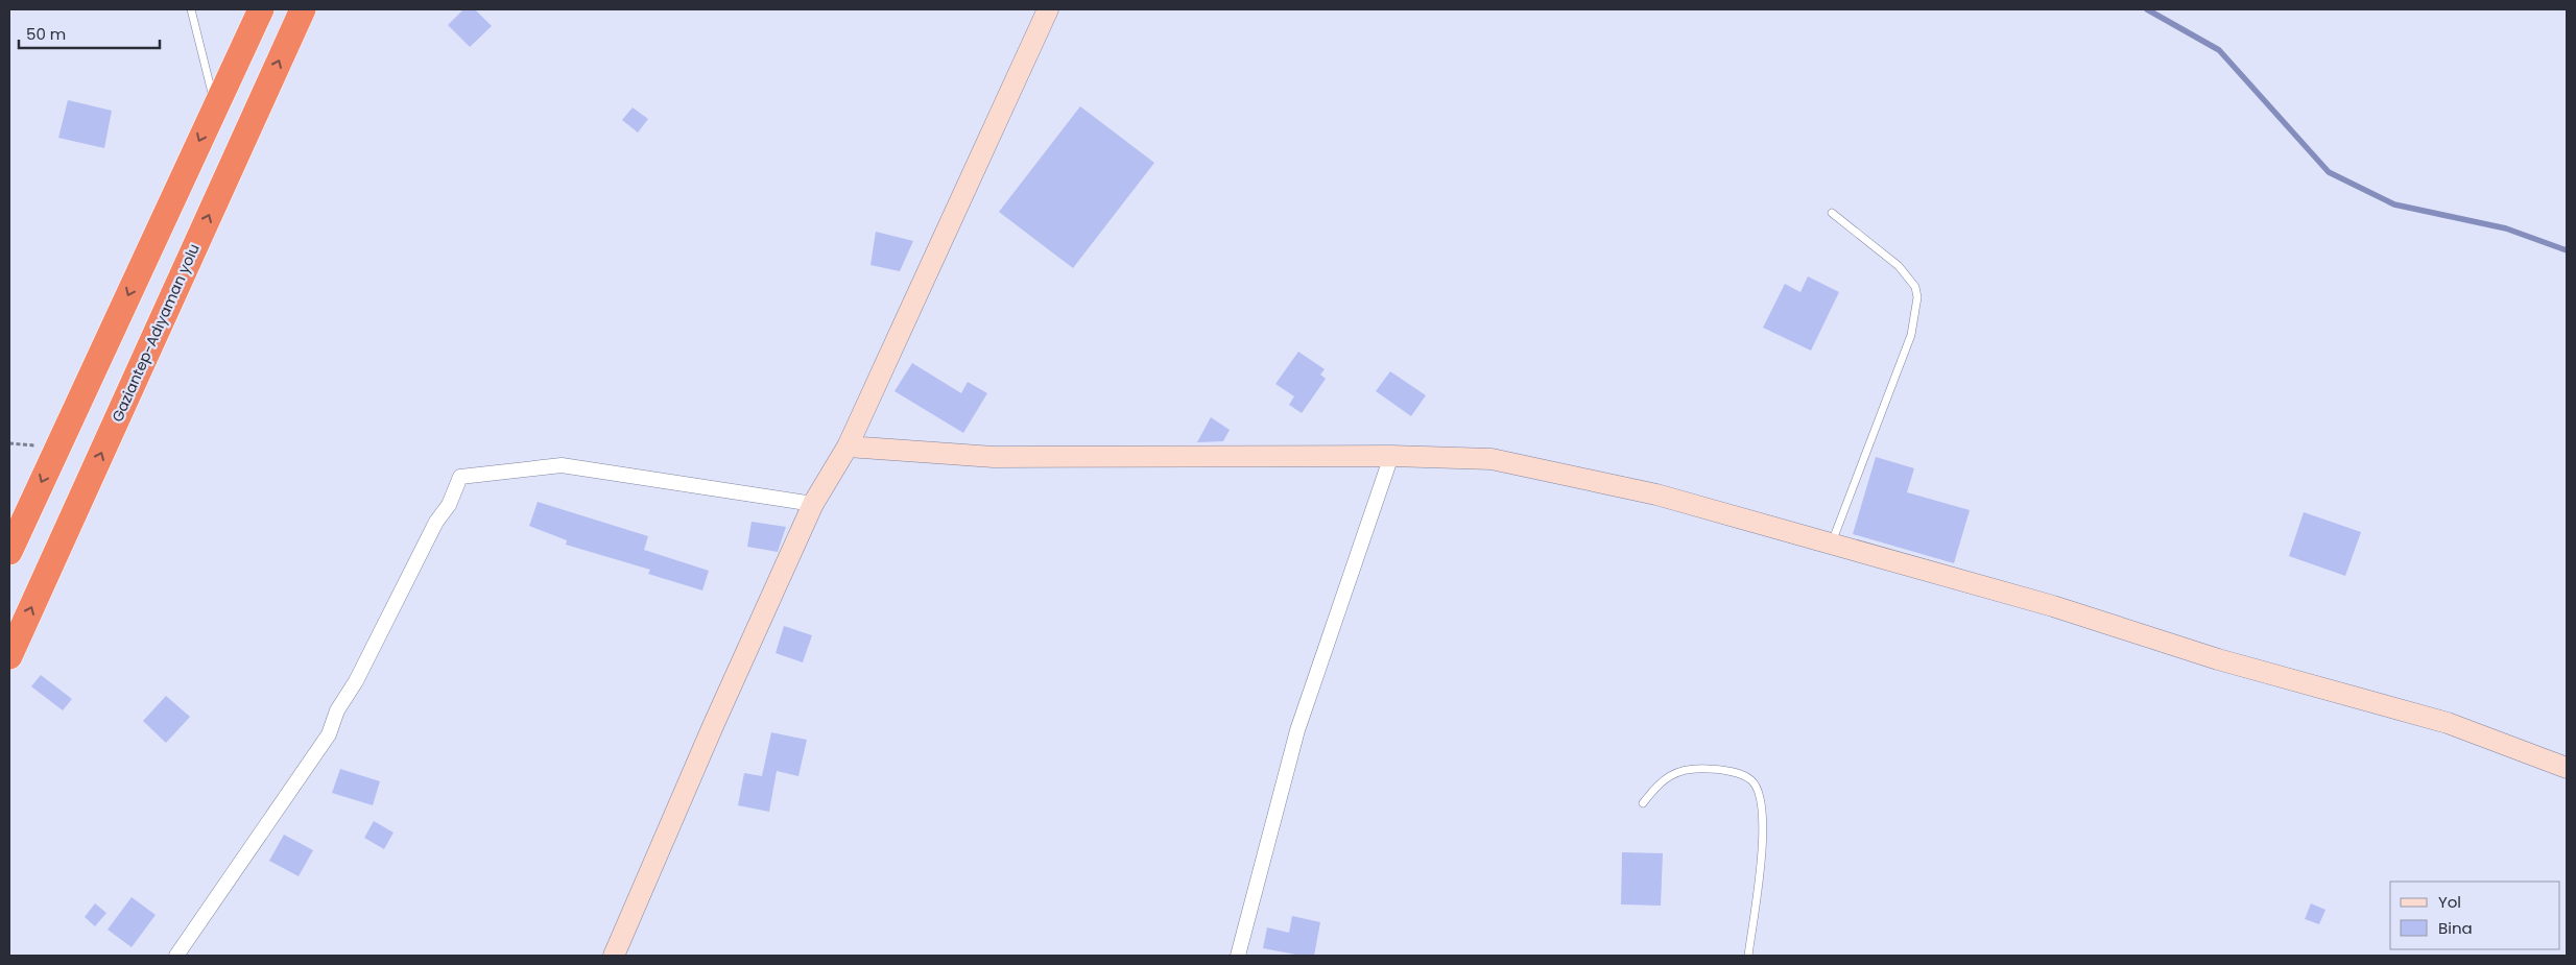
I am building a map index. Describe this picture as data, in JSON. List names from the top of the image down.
{
  "streets": {
    "highway": ["Gaziantep-Adıyaman yolu"]
  },
  "legend": ["Yol", "Bina"],
  "scale_bar": "50 m"
}
